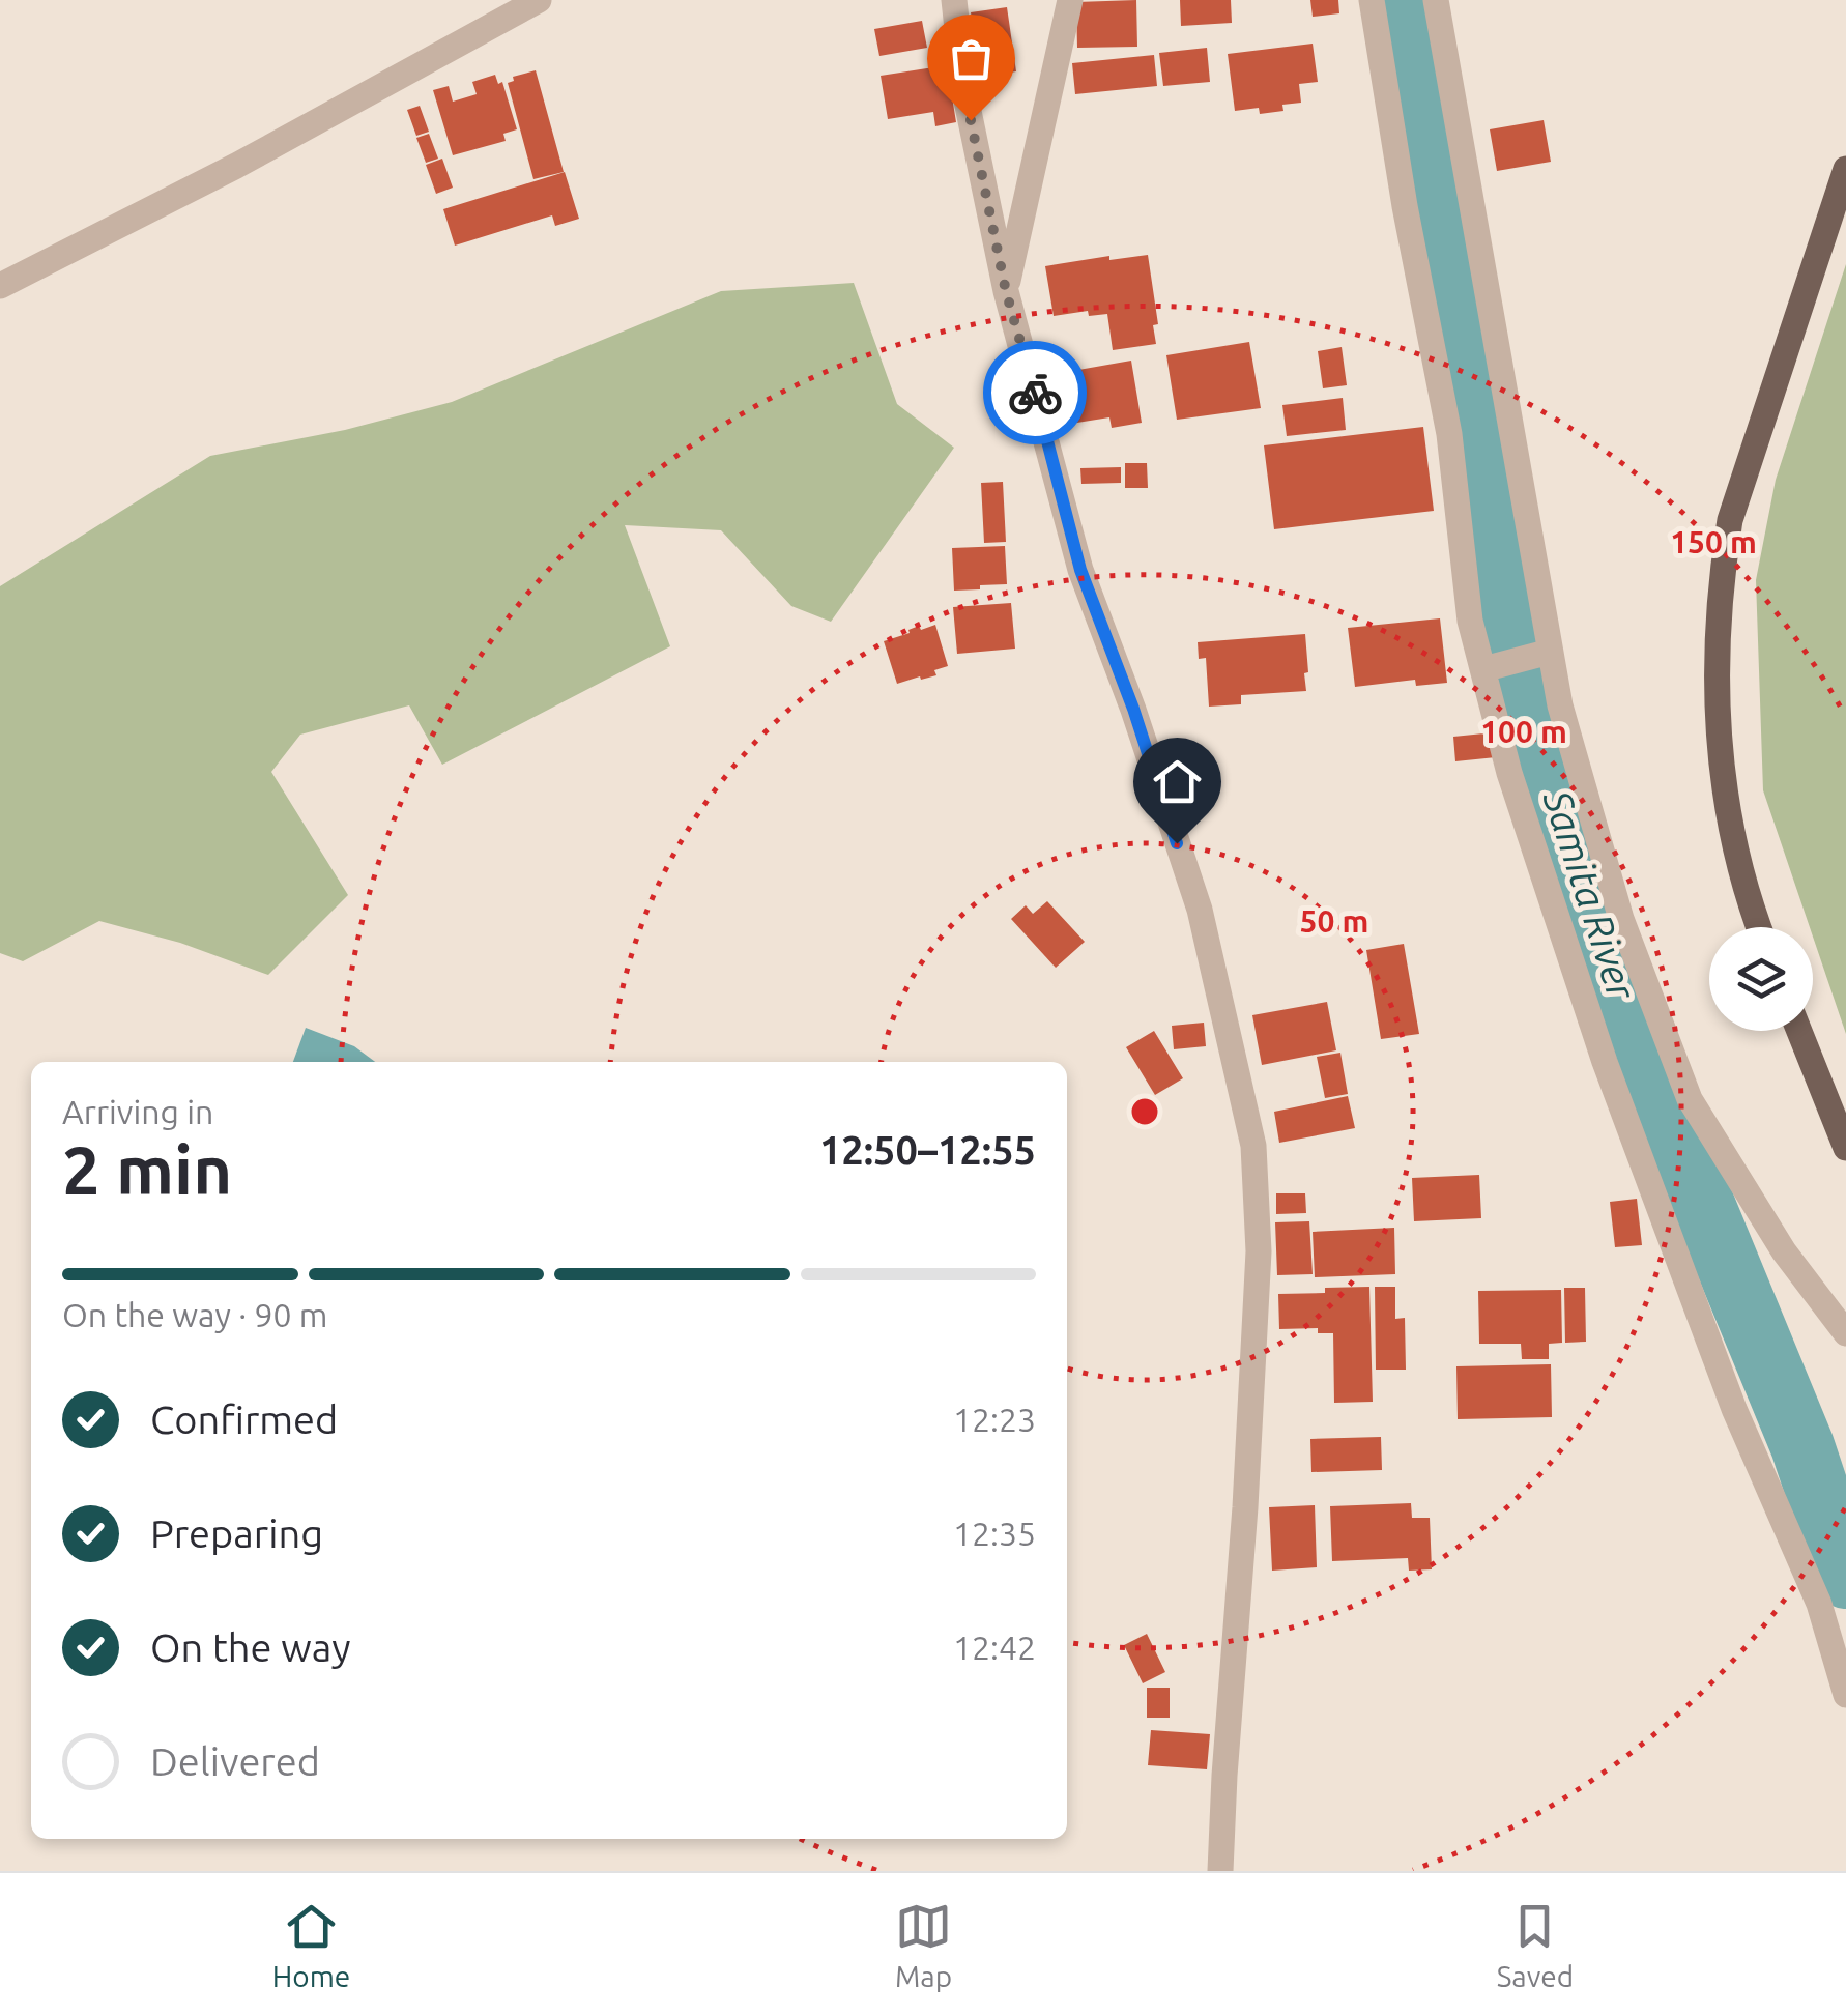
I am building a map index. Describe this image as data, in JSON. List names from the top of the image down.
{
  "water": ["Samita River"],
  "page": {
    "heading": ["2 min", "Arriving in", "12:50–12:55"],
    "bar": "On the way · 90 m",
    "list": [
      ["Confirmed", "12:23"],
      ["Preparing", "12:35"],
      ["On the way", "12:42"],
      "Delivered"
    ],
    "tabs": ["Home", "Map", "Saved"]
  },
  "rings": ["150 m", "100 m", "50 m"]
}
